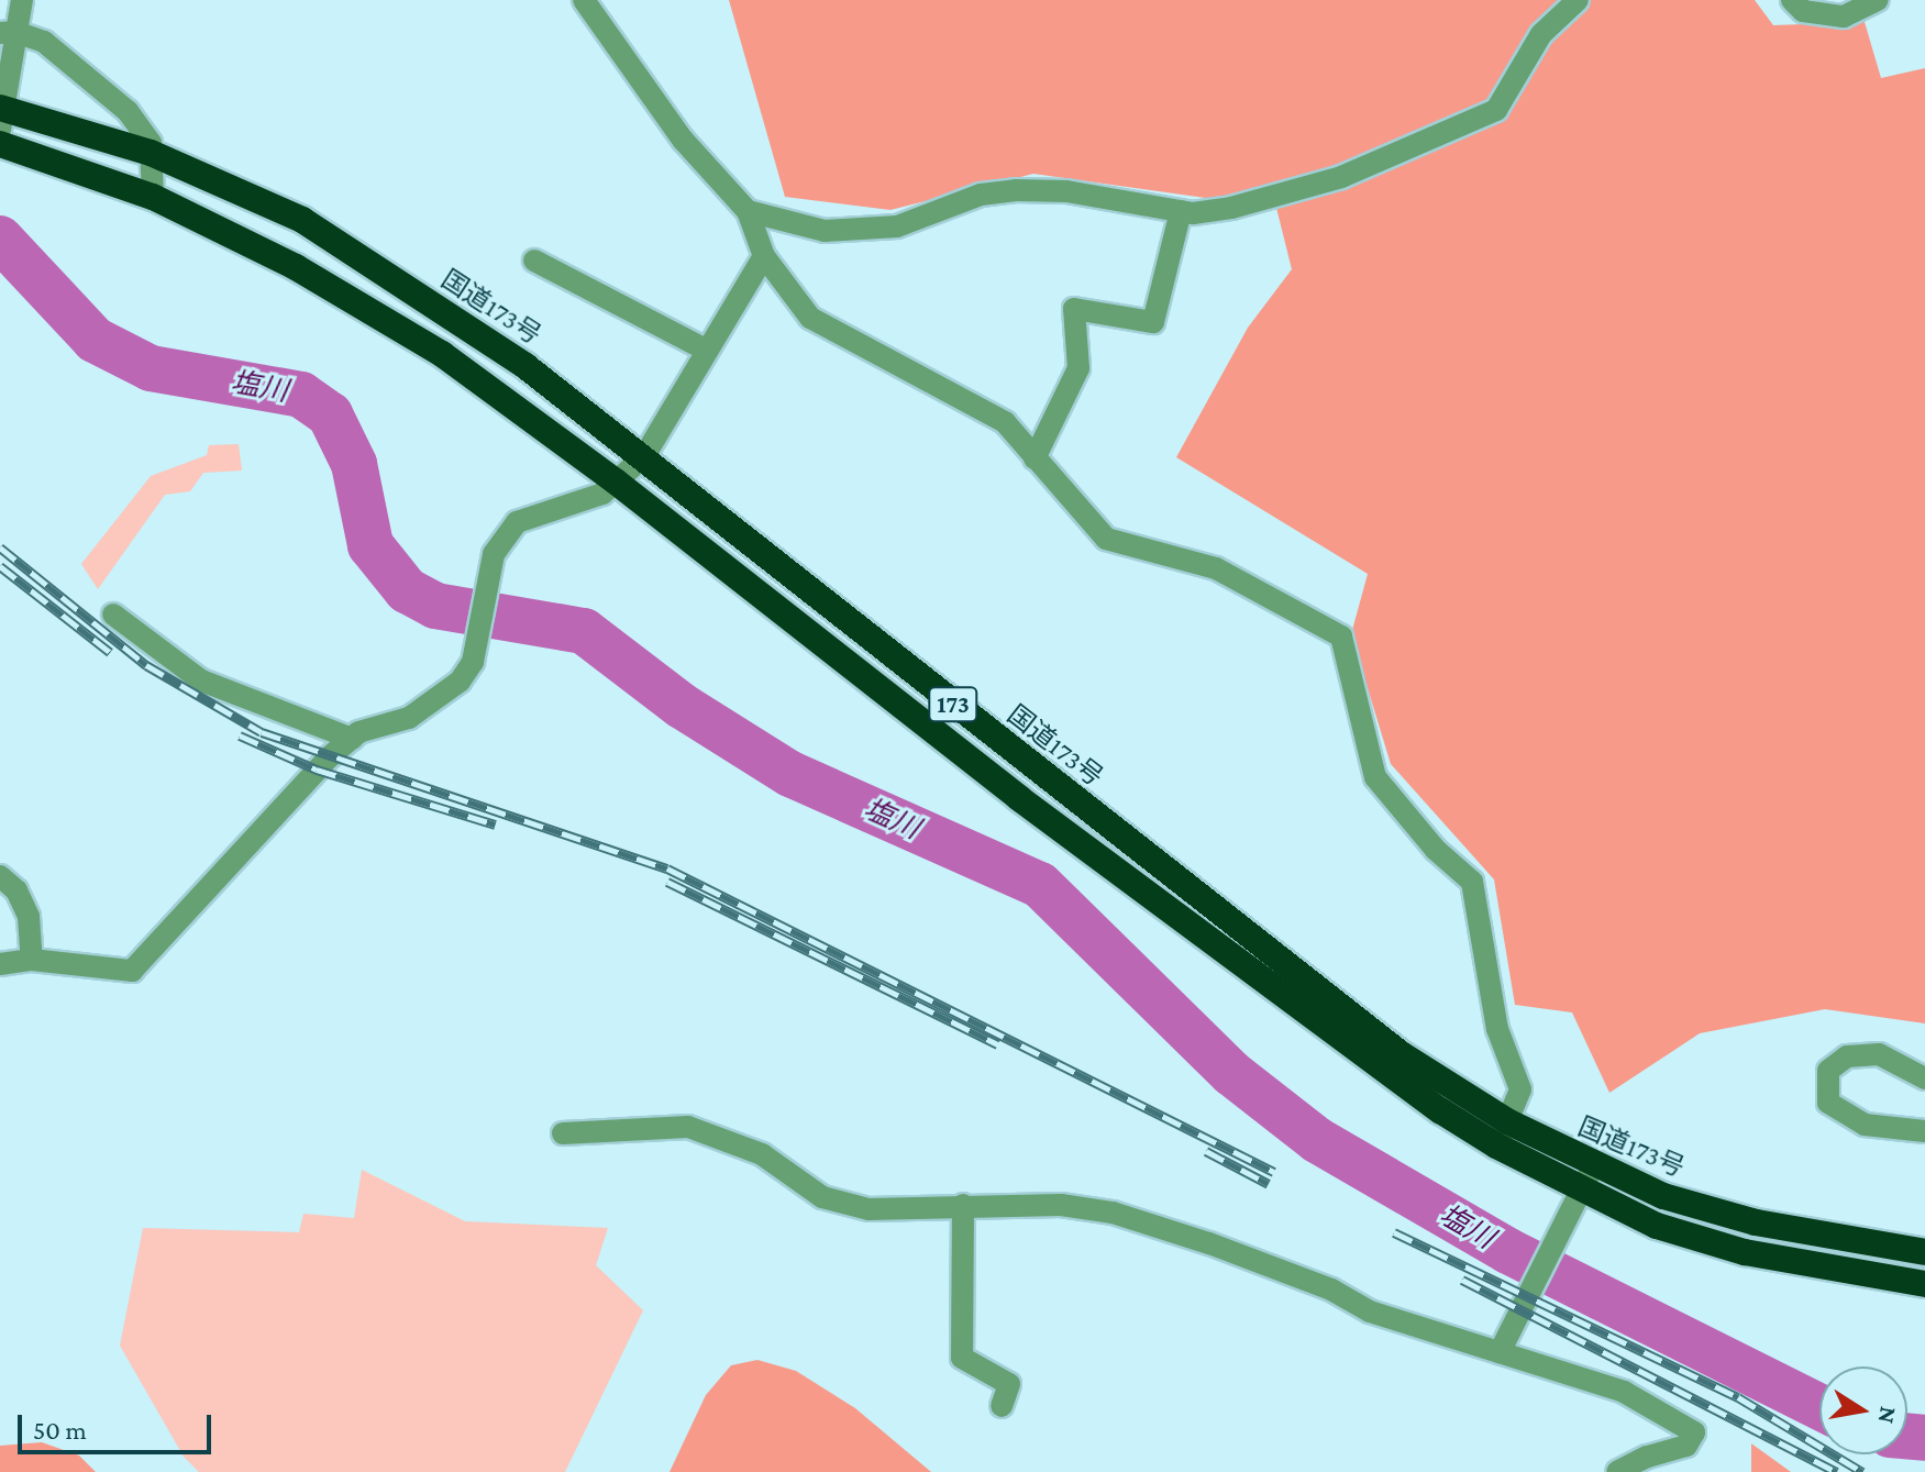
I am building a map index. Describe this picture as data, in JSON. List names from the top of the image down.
{
  "streets": {
    "highway": ["国道173号", "173"]
  },
  "water": ["塩川"],
  "scale_bar": "50 m",
  "north": "right"
}
